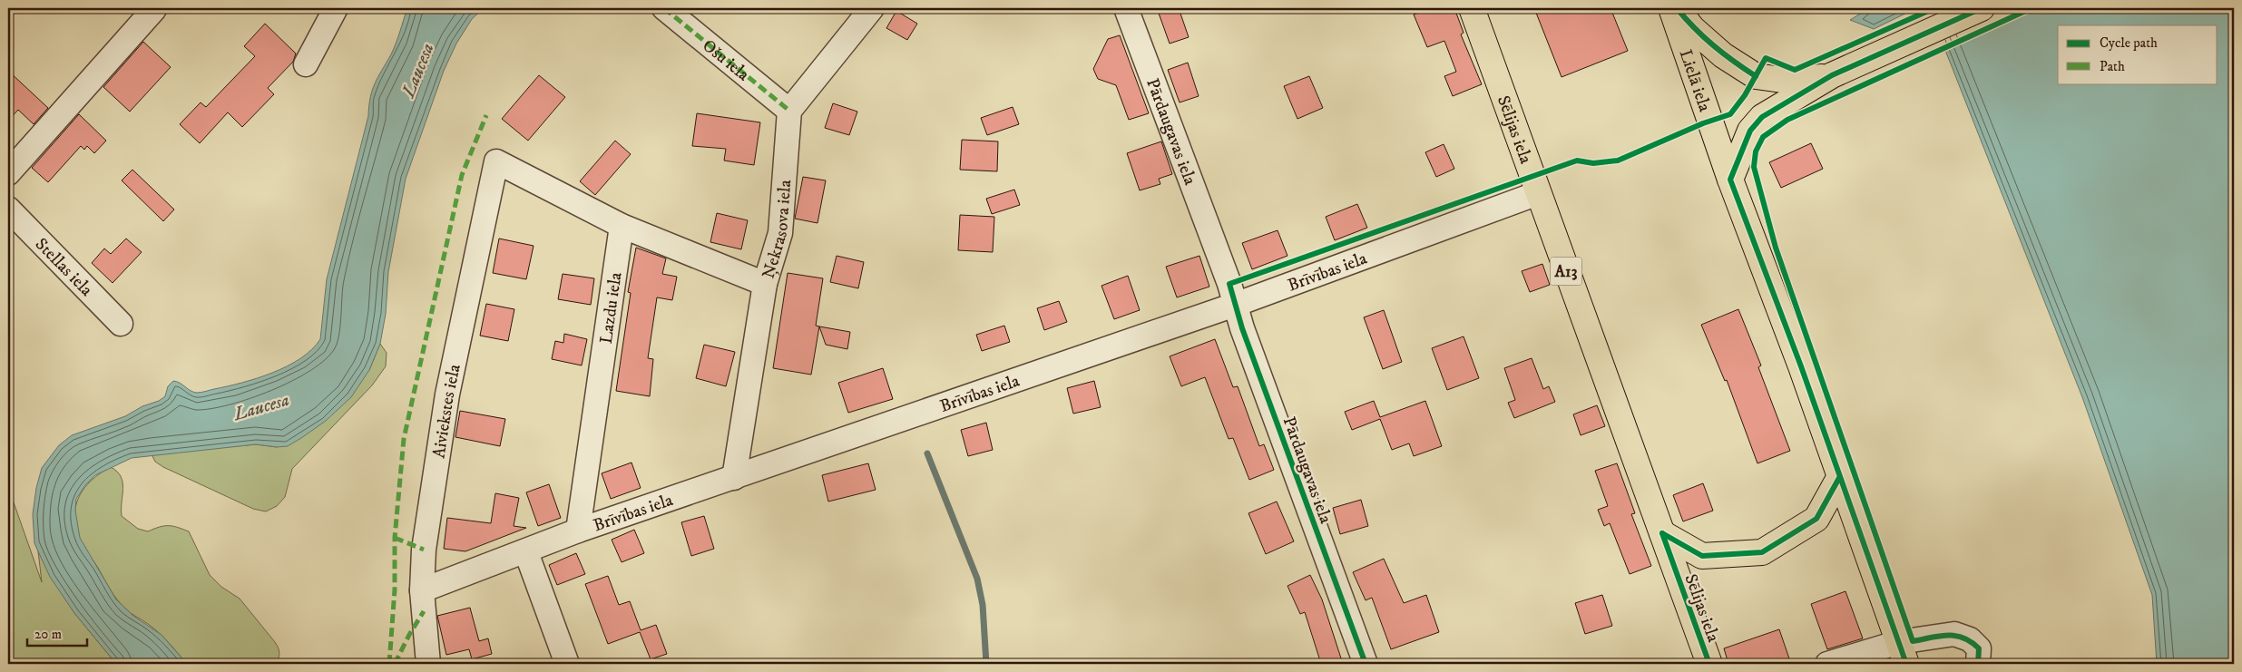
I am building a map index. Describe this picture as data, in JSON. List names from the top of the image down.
{
  "streets": {
    "main road": ["Lielā iela", "Sēlijas iela", "A13"],
    "street": [
      "Ošu iela",
      "Pārdaugavas iela",
      "Ņekrasova iela",
      "Stellas iela",
      "Brīvības iela",
      "Lazdu iela",
      "Aiviekstes iela"
    ]
  },
  "crossings": [
    ["Ošu iela", "Ņekrasova iela"],
    ["Lielā iela", "Sēlijas iela"],
    ["Sēlijas iela", "Brīvības iela"],
    ["Pārdaugavas iela", "Brīvības iela"],
    ["Ņekrasova iela", "Brīvības iela"],
    ["Brīvības iela", "Lazdu iela"],
    ["Brīvības iela", "Aiviekstes iela"],
    ["Lazdu iela", "Aiviekstes iela"]
  ],
  "water": ["Laucesa"],
  "legend": ["Cycle path", "Path"],
  "scale_bar": "20 m"
}
